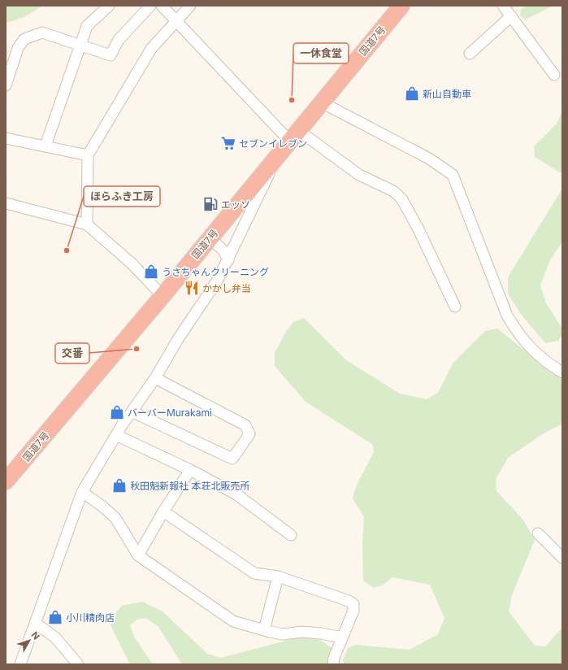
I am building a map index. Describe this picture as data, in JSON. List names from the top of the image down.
{
  "streets": {
    "highway": ["国道7号"]
  },
  "places": {
    "shop": [
      "新山自動車",
      "うさちゃんクリーニング",
      "バーバーMurakami",
      "秋田魁新報社 本荘北販売所",
      "小川精肉店"
    ],
    "other": ["一休食堂", "ほらふき工房", "交番"],
    "supermarket": ["セブンイレブン"],
    "fuel station": ["エッソ"],
    "restaurant": ["かかし弁当"]
  },
  "north": "top right"
}
